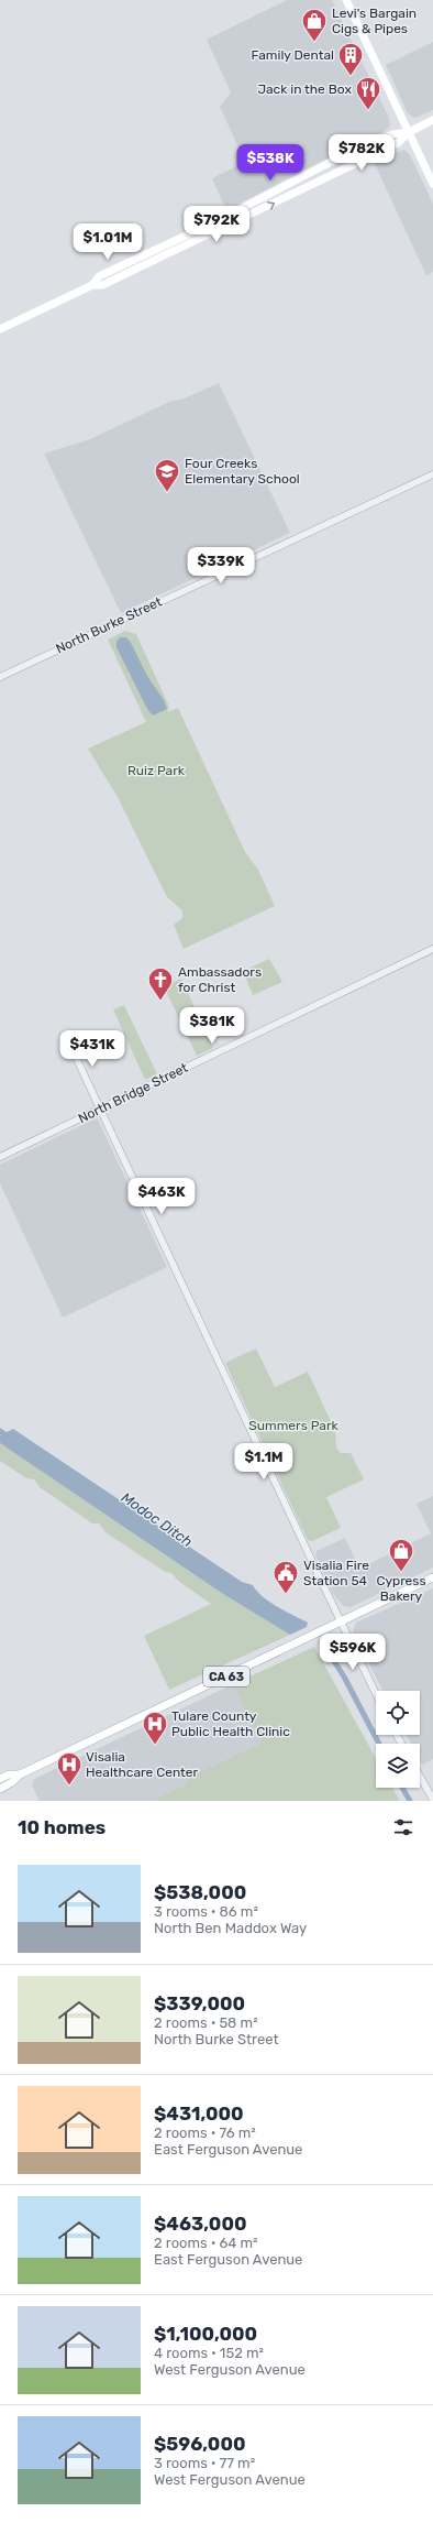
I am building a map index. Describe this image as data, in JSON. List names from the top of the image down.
{
  "streets": {
    "main road": ["CA 63"],
    "street": ["North Burke Street", "North Bridge Street"]
  },
  "water": ["Modoc Ditch"],
  "parks": ["Ruiz Park", "Summers Park"],
  "places": {
    "shop": ["Levi's Bargain Cigs & Pipes", "Cypress Bakery"],
    "building": ["Family Dental"],
    "restaurant": ["Jack in the Box"],
    "school or university": ["Four Creeks Elementary School"],
    "church": ["Ambassadors for Christ"],
    "public building": ["Visalia Fire Station 54"],
    "hospital": ["Tulare County Public Health Clinic", "Visalia Healthcare Center"]
  },
  "page": {
    "price": [
      "$782K",
      "$538K",
      "$792K",
      "$1.01M",
      "$339K",
      "$381K",
      "$431K",
      "$463K",
      "$1.1M",
      "$596K"
    ],
    "heading": "10 homes",
    "list": [
      {
        "name": "$538,000",
        "note": "3 rooms · 86 m² · North Ben Maddox Way"
      },
      {
        "name": "$339,000",
        "note": "2 rooms · 58 m² · North Burke Street"
      },
      {
        "name": "$431,000",
        "note": "2 rooms · 76 m² · East Ferguson Avenue"
      },
      {
        "name": "$463,000",
        "note": "2 rooms · 64 m² · East Ferguson Avenue"
      },
      {
        "name": "$1,100,000",
        "note": "4 rooms · 152 m² · West Ferguson Avenue"
      },
      {
        "name": "$596,000",
        "note": "3 rooms · 77 m² · West Ferguson Avenue"
      }
    ]
  }
}
